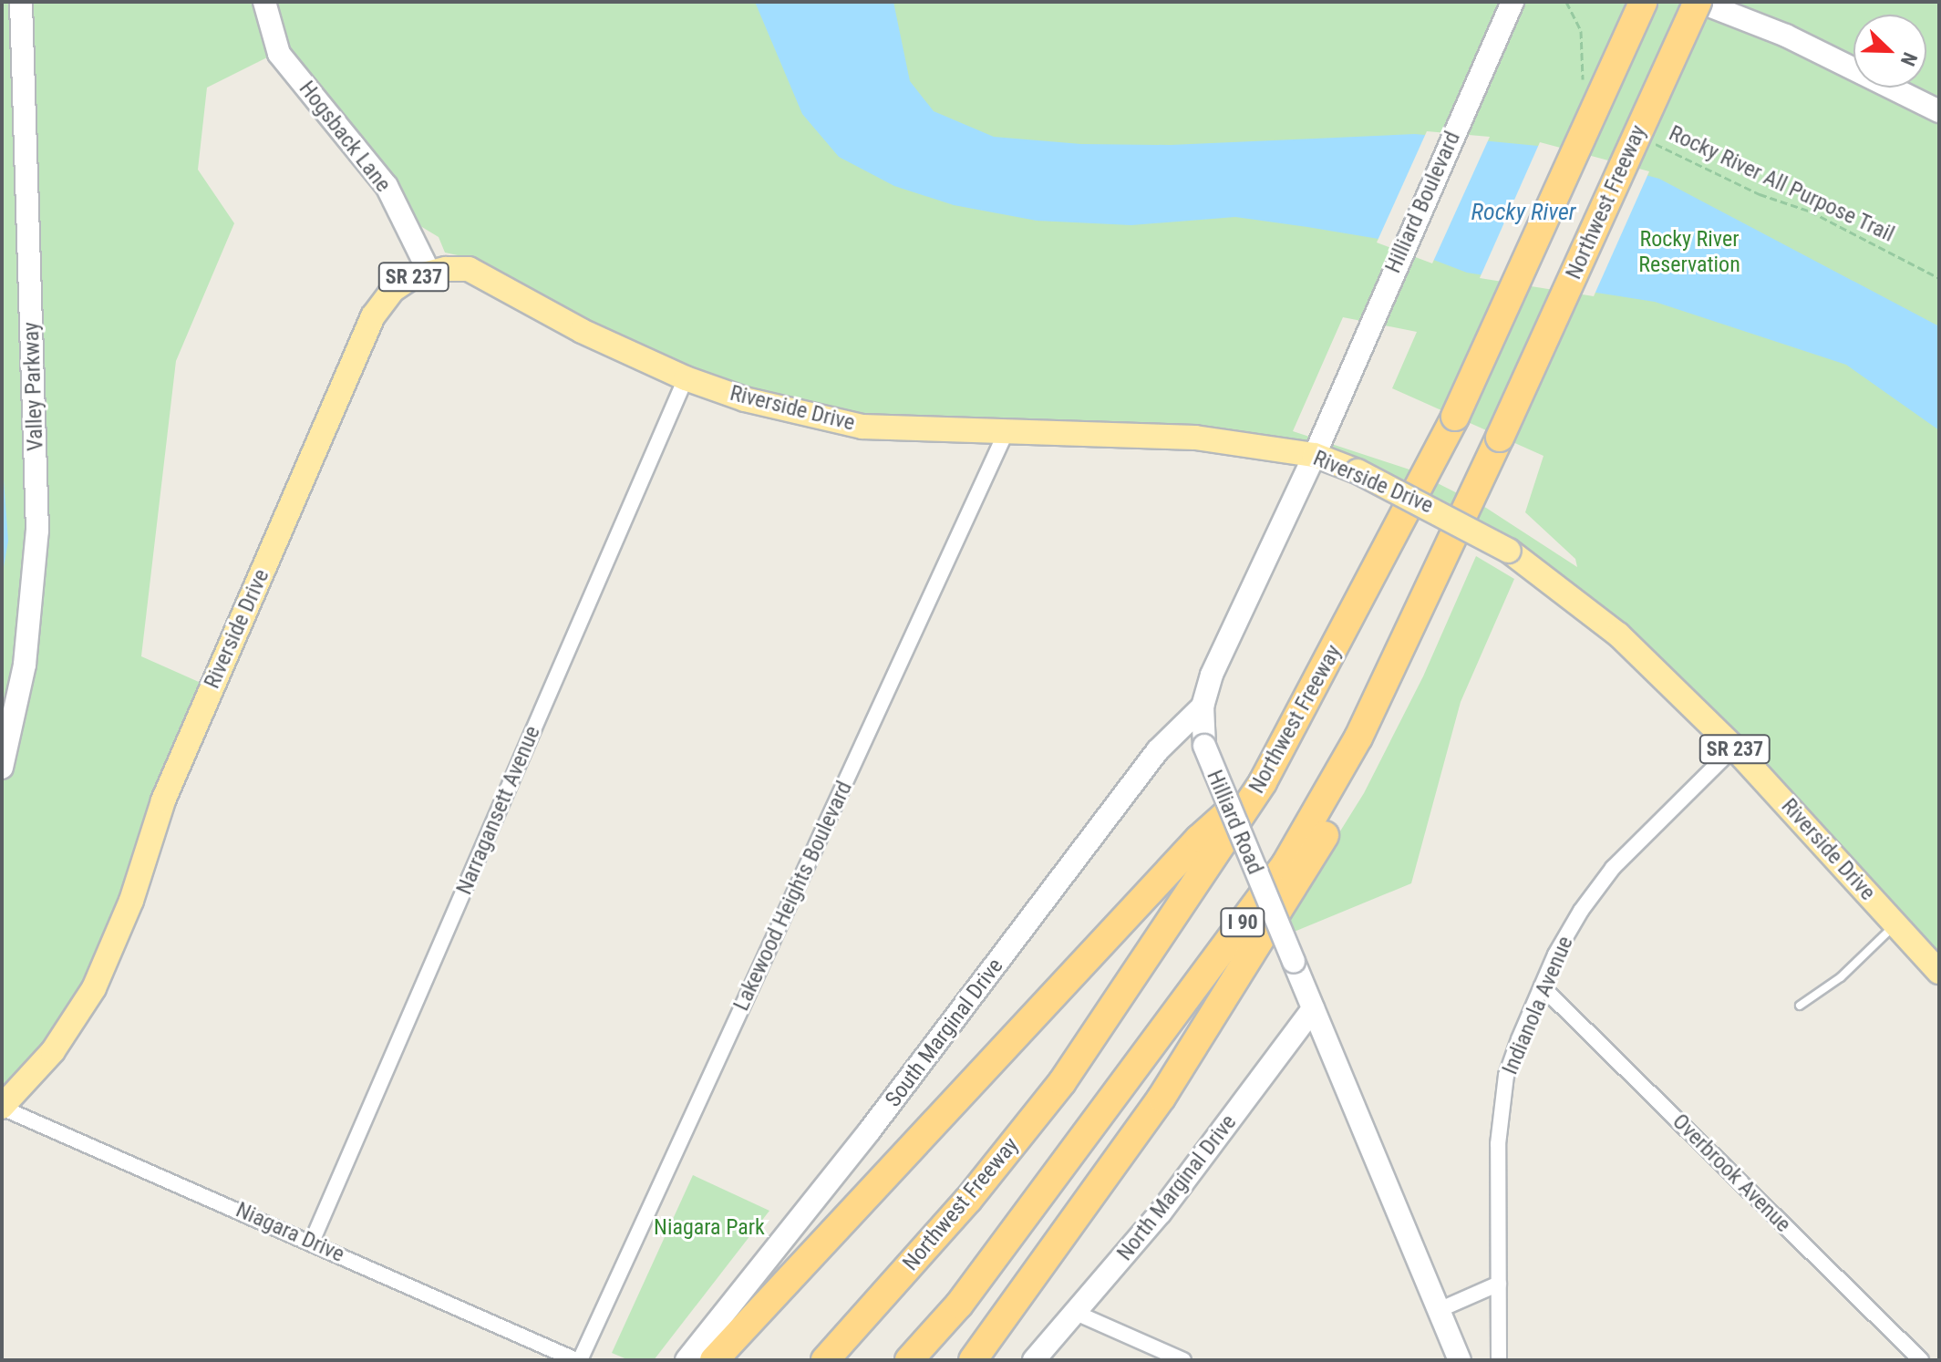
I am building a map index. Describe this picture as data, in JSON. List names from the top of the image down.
{
  "streets": {
    "highway": ["Northwest Freeway", "I 90"],
    "main road": [
      "Hogsback Lane",
      "Hilliard Boulevard",
      "SR 237",
      "Valley Parkway",
      "Riverside Drive",
      "Hilliard Road",
      "South Marginal Drive",
      "North Marginal Drive"
    ],
    "street": [
      "Narragansett Avenue",
      "Lakewood Heights Boulevard",
      "Indianola Avenue",
      "Overbrook Avenue",
      "Niagara Drive"
    ],
    "path": ["Rocky River All Purpose Trail"]
  },
  "crossings": [
    ["Hogsback Lane", "Riverside Drive"],
    ["Hilliard Boulevard", "Hilliard Road"],
    ["Riverside Drive", "Narragansett Avenue"],
    ["Riverside Drive", "Hilliard Road"],
    ["Riverside Drive", "Lakewood Heights Boulevard"],
    ["Riverside Drive", "Indianola Avenue"],
    ["Riverside Drive", "Niagara Drive"],
    ["Narragansett Avenue", "Niagara Drive"],
    ["Hilliard Road", "South Marginal Drive"],
    ["Hilliard Road", "North Marginal Drive"],
    ["Lakewood Heights Boulevard", "Niagara Drive"],
    ["Indianola Avenue", "Overbrook Avenue"]
  ],
  "water": ["Rocky River"],
  "parks": ["Rocky River Reservation", "Niagara Park"],
  "north": "bottom right"
}
